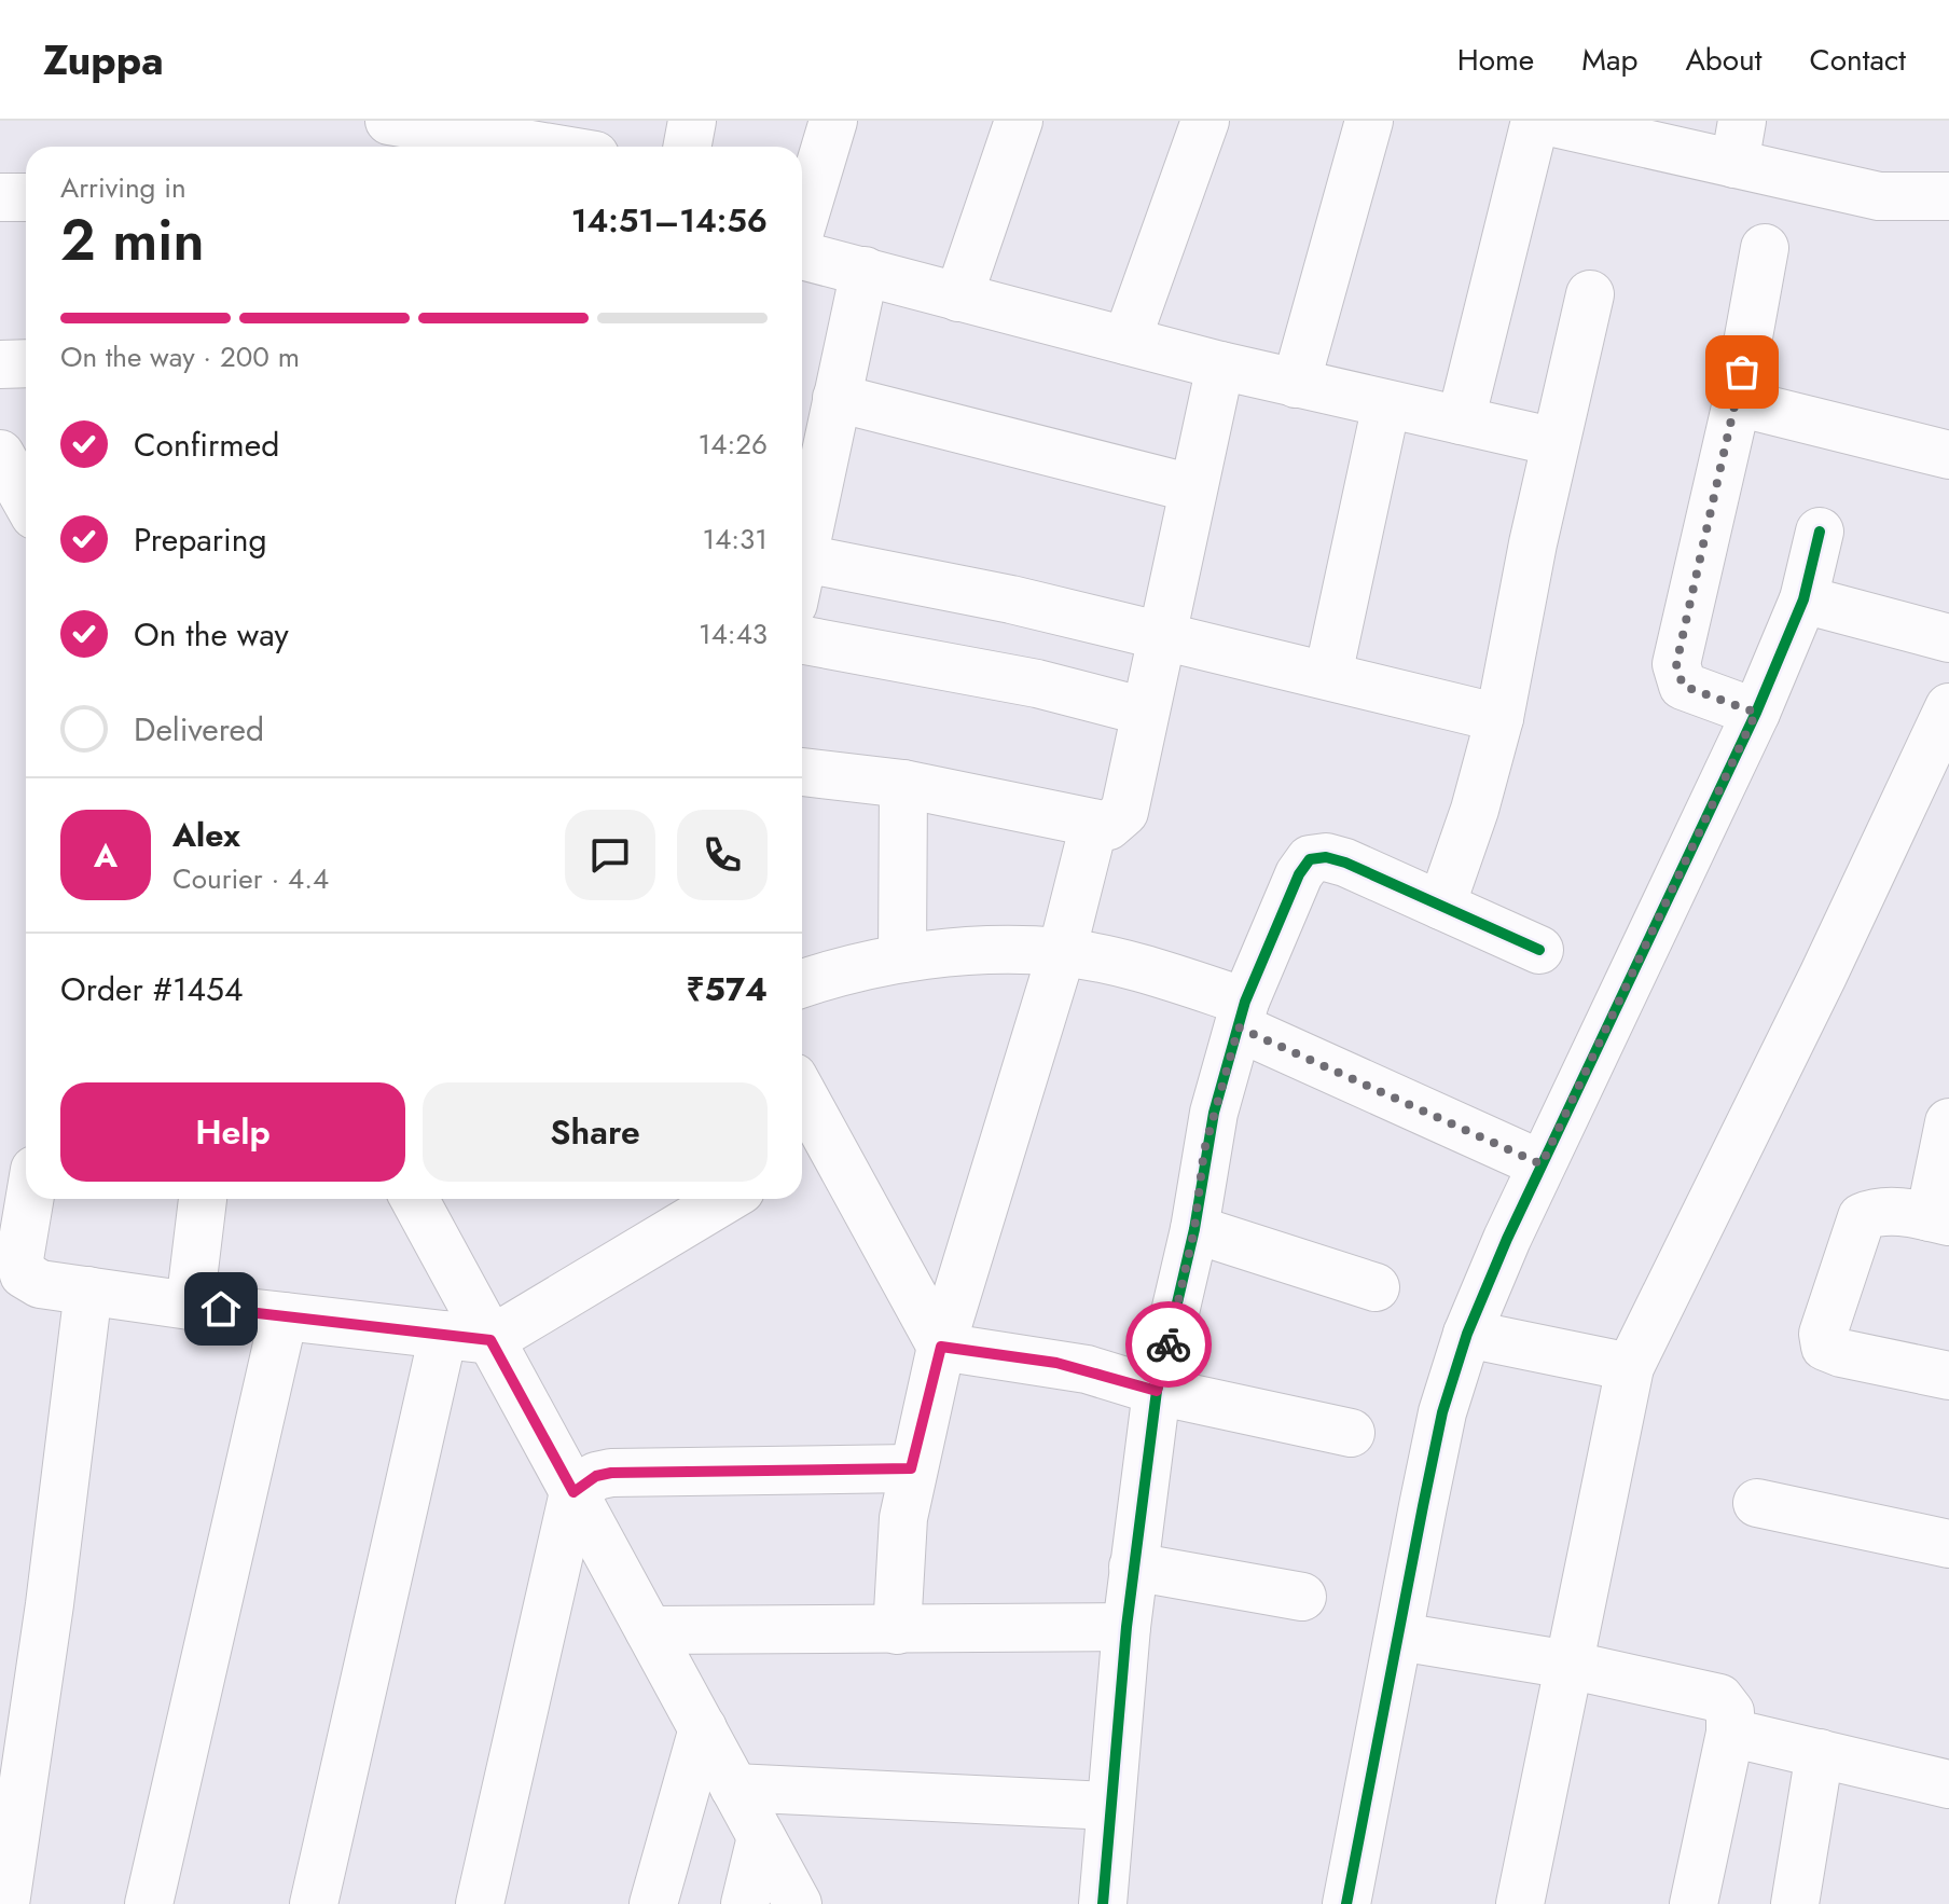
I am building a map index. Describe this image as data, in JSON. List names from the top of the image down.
{
  "page": {
    "header": "Zuppa",
    "nav": [
      "Home",
      "Map",
      "About",
      "Contact"
    ],
    "heading": ["2 min", "Arriving in", "14:51–14:56"],
    "panel": [
      "Alex",
      "Courier · 4.4",
      "Order #1454",
      "₹574"
    ],
    "bar": "On the way · 200 m",
    "list": [
      ["Confirmed", "14:26"],
      ["Preparing", "14:31"],
      ["On the way", "14:43"],
      "Delivered"
    ],
    "round": "A",
    "buttons": ["Help", "Share"]
  }
}
